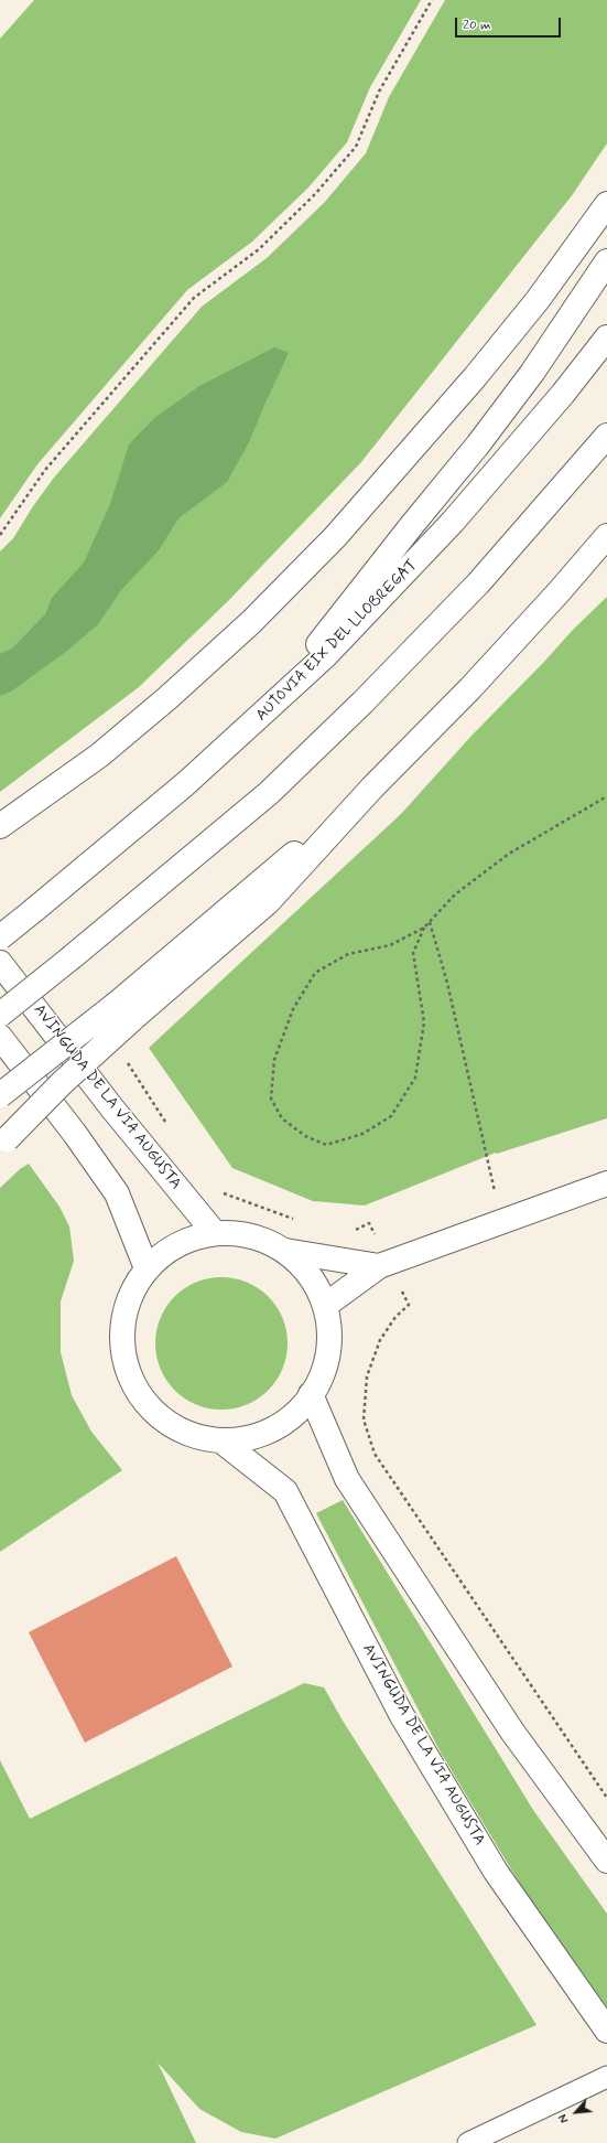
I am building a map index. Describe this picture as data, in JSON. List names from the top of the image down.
{
  "streets": {
    "main road": ["AUTOVIA EIX DEL LLOBREGAT", "AVINGUDA DE LA VIA AUGUSTA"]
  },
  "scale_bar": "20 m",
  "north": "bottom left"
}
